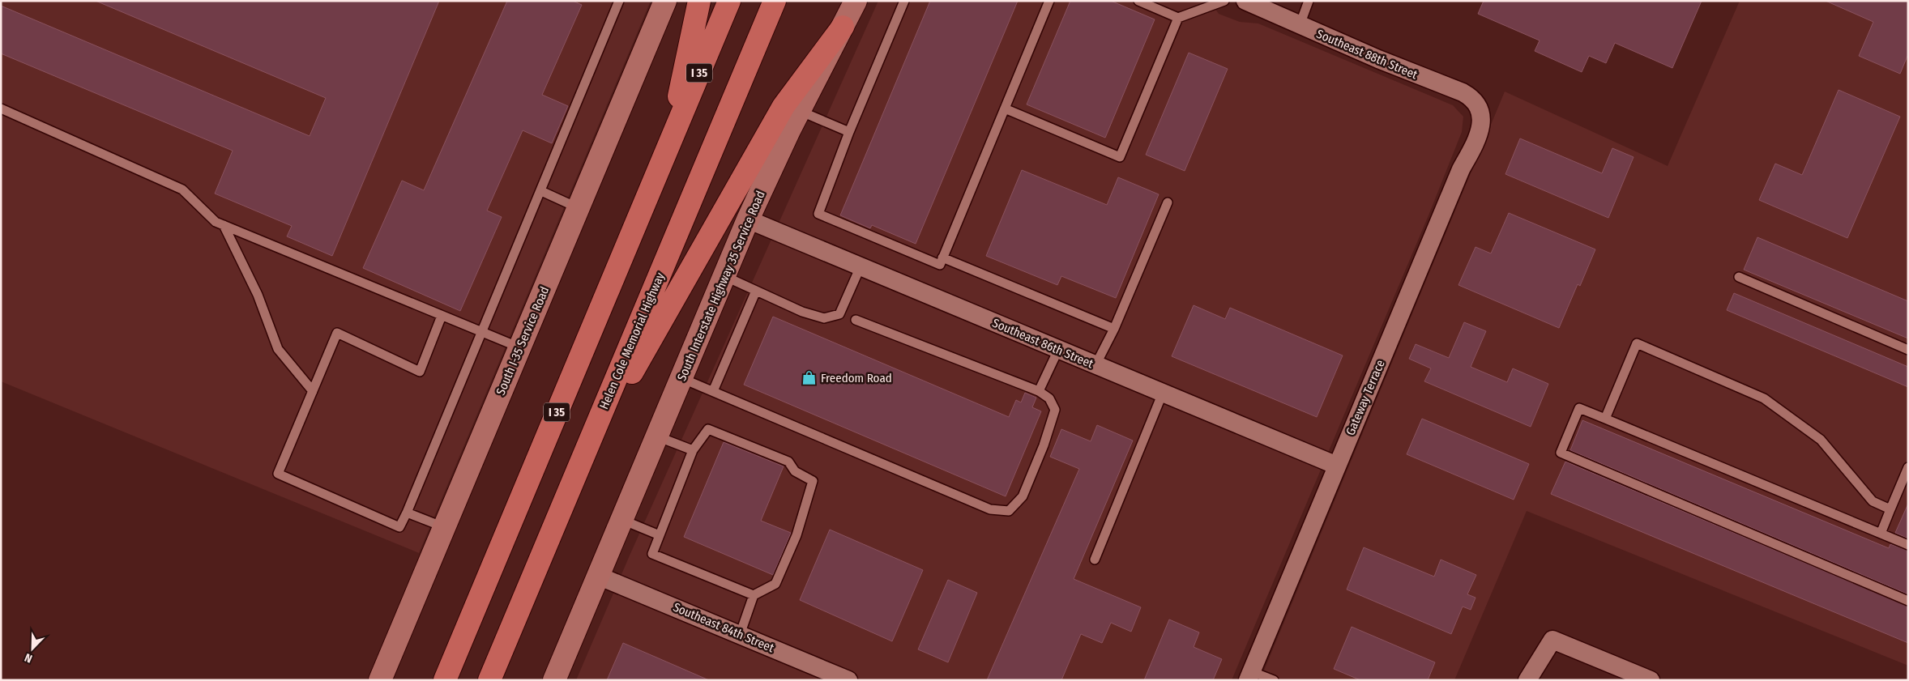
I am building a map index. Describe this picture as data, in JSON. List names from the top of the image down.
{
  "streets": {
    "highway": ["I 35", "Helen Cole Memorial Highway"],
    "main road": ["South Interstate Highway 35 Service Road", "South I-35 Service Road"],
    "street": [
      "Southeast 88th Street",
      "Southeast 86th Street",
      "Gateway Terrace",
      "Southeast 84th Street"
    ]
  },
  "crossings": [
    ["Southeast 88th Street", "Gateway Terrace"],
    ["South Interstate Highway 35 Service Road", "Southeast 86th Street"],
    ["South Interstate Highway 35 Service Road", "Southeast 84th Street"],
    ["Southeast 86th Street", "Gateway Terrace"]
  ],
  "places": {
    "shop": ["Freedom Road"]
  },
  "north": "bottom left"
}
